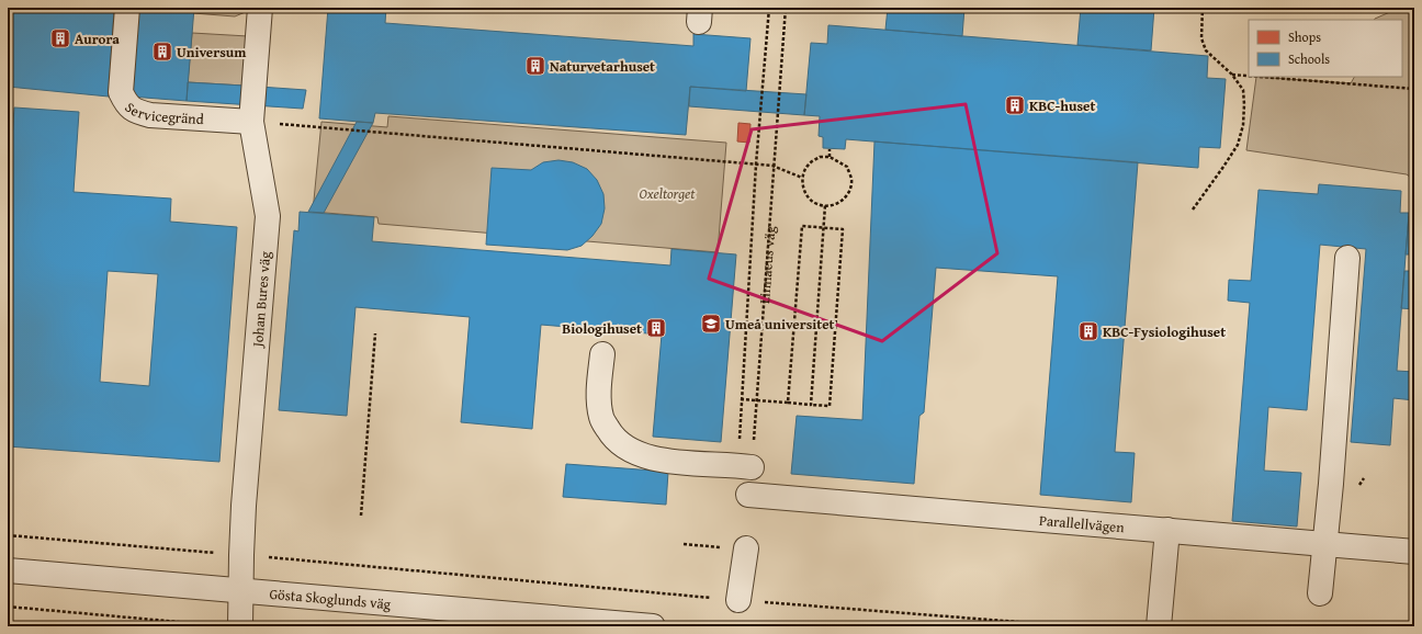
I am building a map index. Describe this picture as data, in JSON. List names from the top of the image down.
{
  "streets": {
    "street": [
      "Servicegränd",
      "Johan Bures väg",
      "Parallellvägen",
      "Gösta Skoglunds väg"
    ],
    "path": ["Linnaeus väg"]
  },
  "crossings": [
    ["Servicegränd", "Johan Bures väg"],
    ["Johan Bures väg", "Gösta Skoglunds väg"]
  ],
  "parks": ["Oxeltorget"],
  "places": {
    "building": [
      "Aurora",
      "Universum",
      "Naturvetarhuset",
      "KBC-huset",
      "Biologihuset",
      "KBC-Fysiologihuset"
    ],
    "school or university": ["Umeå universitet"]
  },
  "legend": ["Shops", "Schools"]
}
